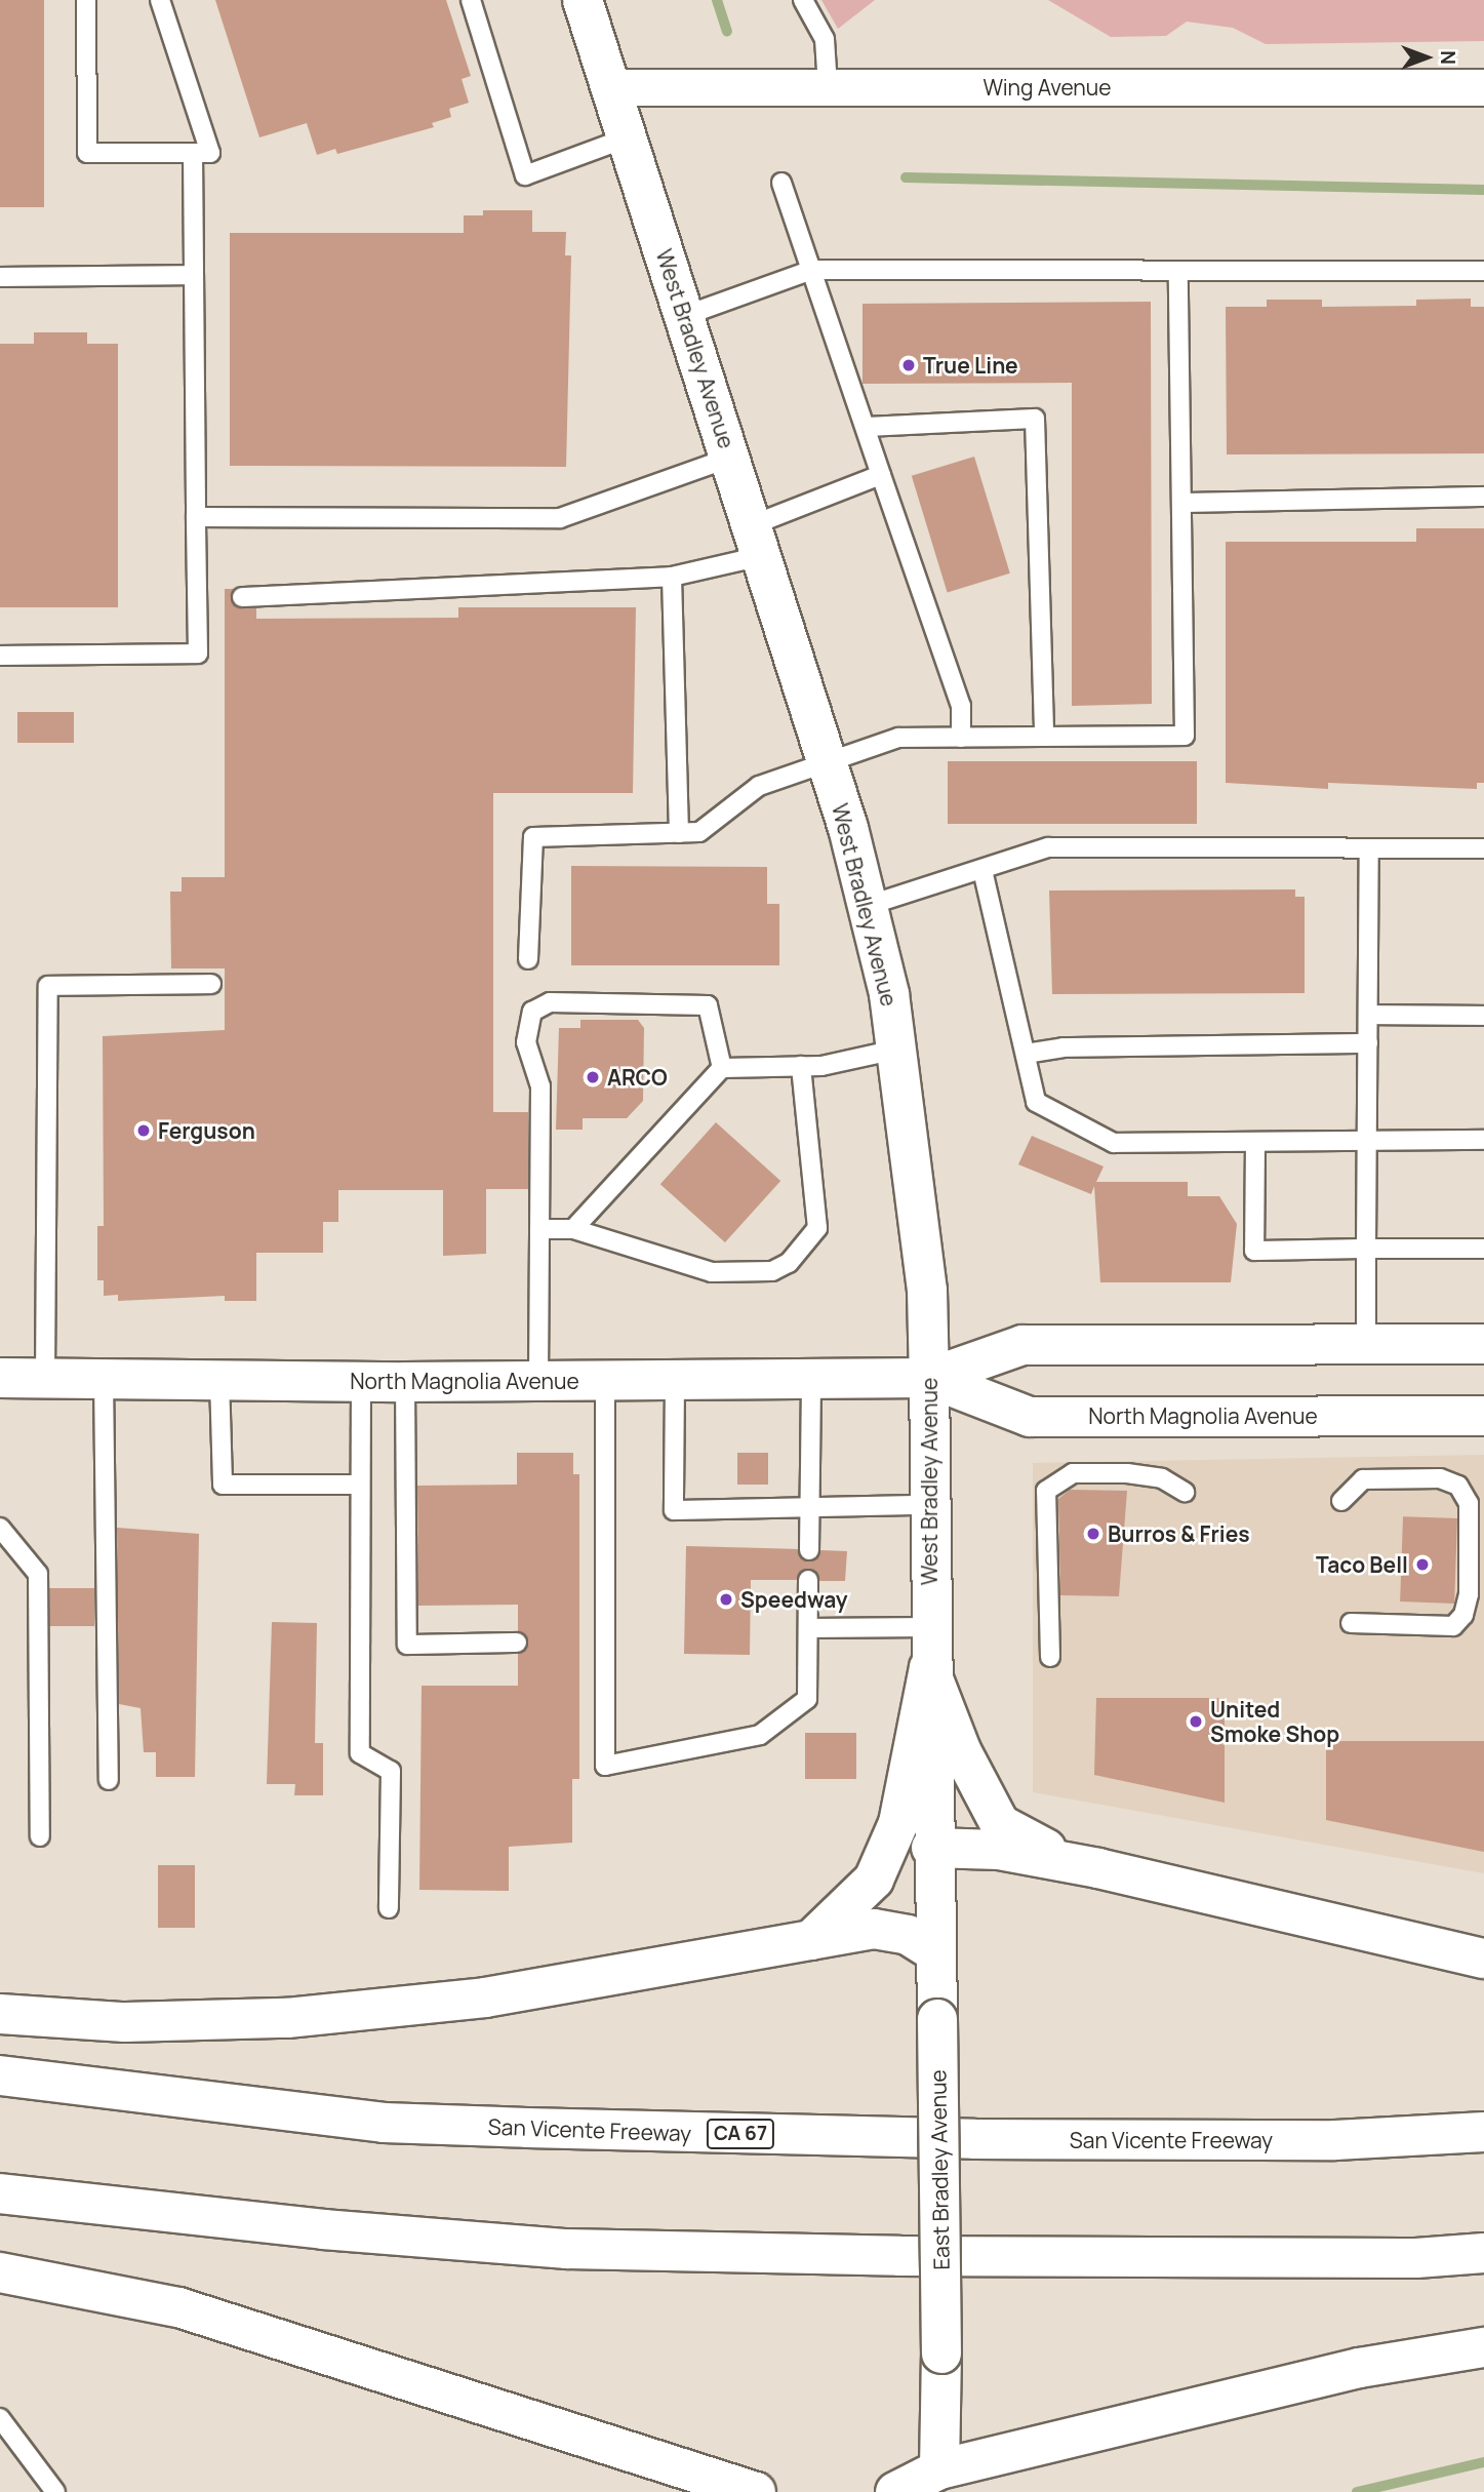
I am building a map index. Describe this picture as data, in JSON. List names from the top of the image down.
{
  "streets": {
    "main road": [
      "West Bradley Avenue",
      "North Magnolia Avenue",
      "San Vicente Freeway",
      "CA 67",
      "East Bradley Avenue"
    ],
    "street": ["Wing Avenue"]
  },
  "crossings": [
    ["Wing Avenue", "West Bradley Avenue"],
    ["West Bradley Avenue", "North Magnolia Avenue"],
    ["West Bradley Avenue", "East Bradley Avenue"]
  ],
  "places": [
    "True Line",
    "ARCO",
    "Ferguson",
    "Burros & Fries",
    "Taco Bell",
    "Speedway",
    "United Smoke Shop"
  ],
  "north": "right"
}
